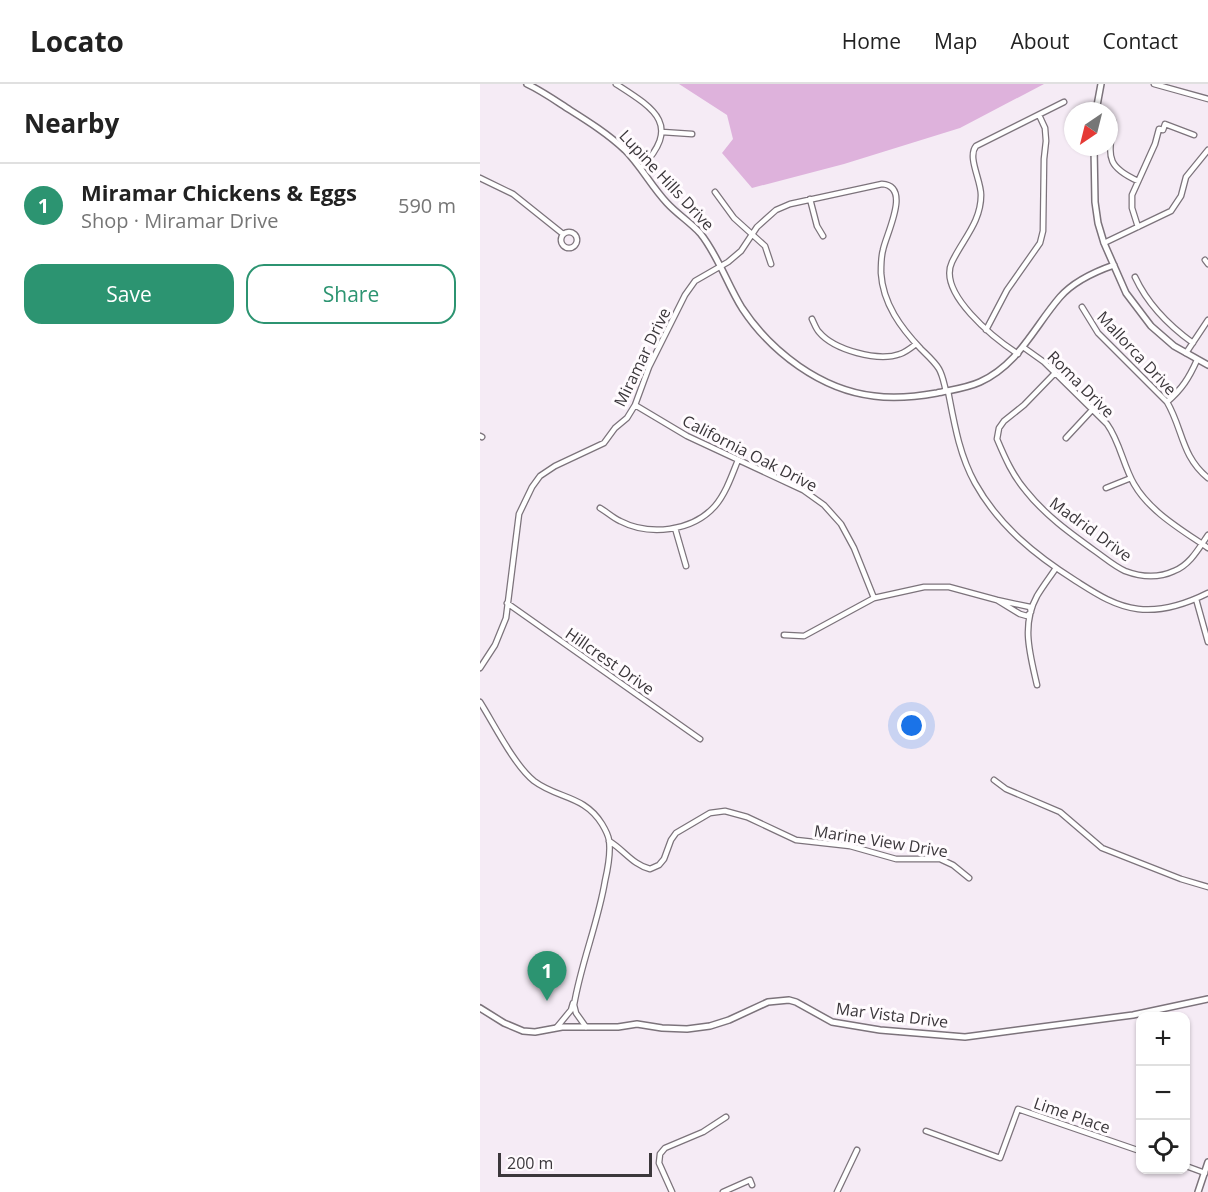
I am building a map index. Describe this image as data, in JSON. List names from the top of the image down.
{
  "streets": {
    "street": [
      "Lupine Hills Drive",
      "Mallorca Drive",
      "Miramar Drive",
      "Roma Drive",
      "California Oak Drive",
      "Madrid Drive",
      "Hillcrest Drive",
      "Marine View Drive",
      "Mar Vista Drive",
      "Lime Place"
    ]
  },
  "crossings": [
    ["Lupine Hills Drive", "Miramar Drive"],
    ["Lupine Hills Drive", "Roma Drive"],
    ["Miramar Drive", "California Oak Drive"],
    ["Miramar Drive", "Hillcrest Drive"],
    ["Roma Drive", "Madrid Drive"]
  ],
  "scale_bar": "200 m",
  "north": "bottom left",
  "page": {
    "header": "Locato",
    "nav": [
      "Home",
      "Map",
      "About",
      "Contact"
    ],
    "heading": "Nearby",
    "list": [
      {
        "mark": "1",
        "name": "Miramar Chickens & Eggs",
        "note": "Shop · Miramar Drive",
        "value": "590 m"
      }
    ],
    "buttons": ["Save", "Share"],
    "pins": "1",
    "map_buttons": ["+", "−"],
    "scale": "200 m"
  }
}
